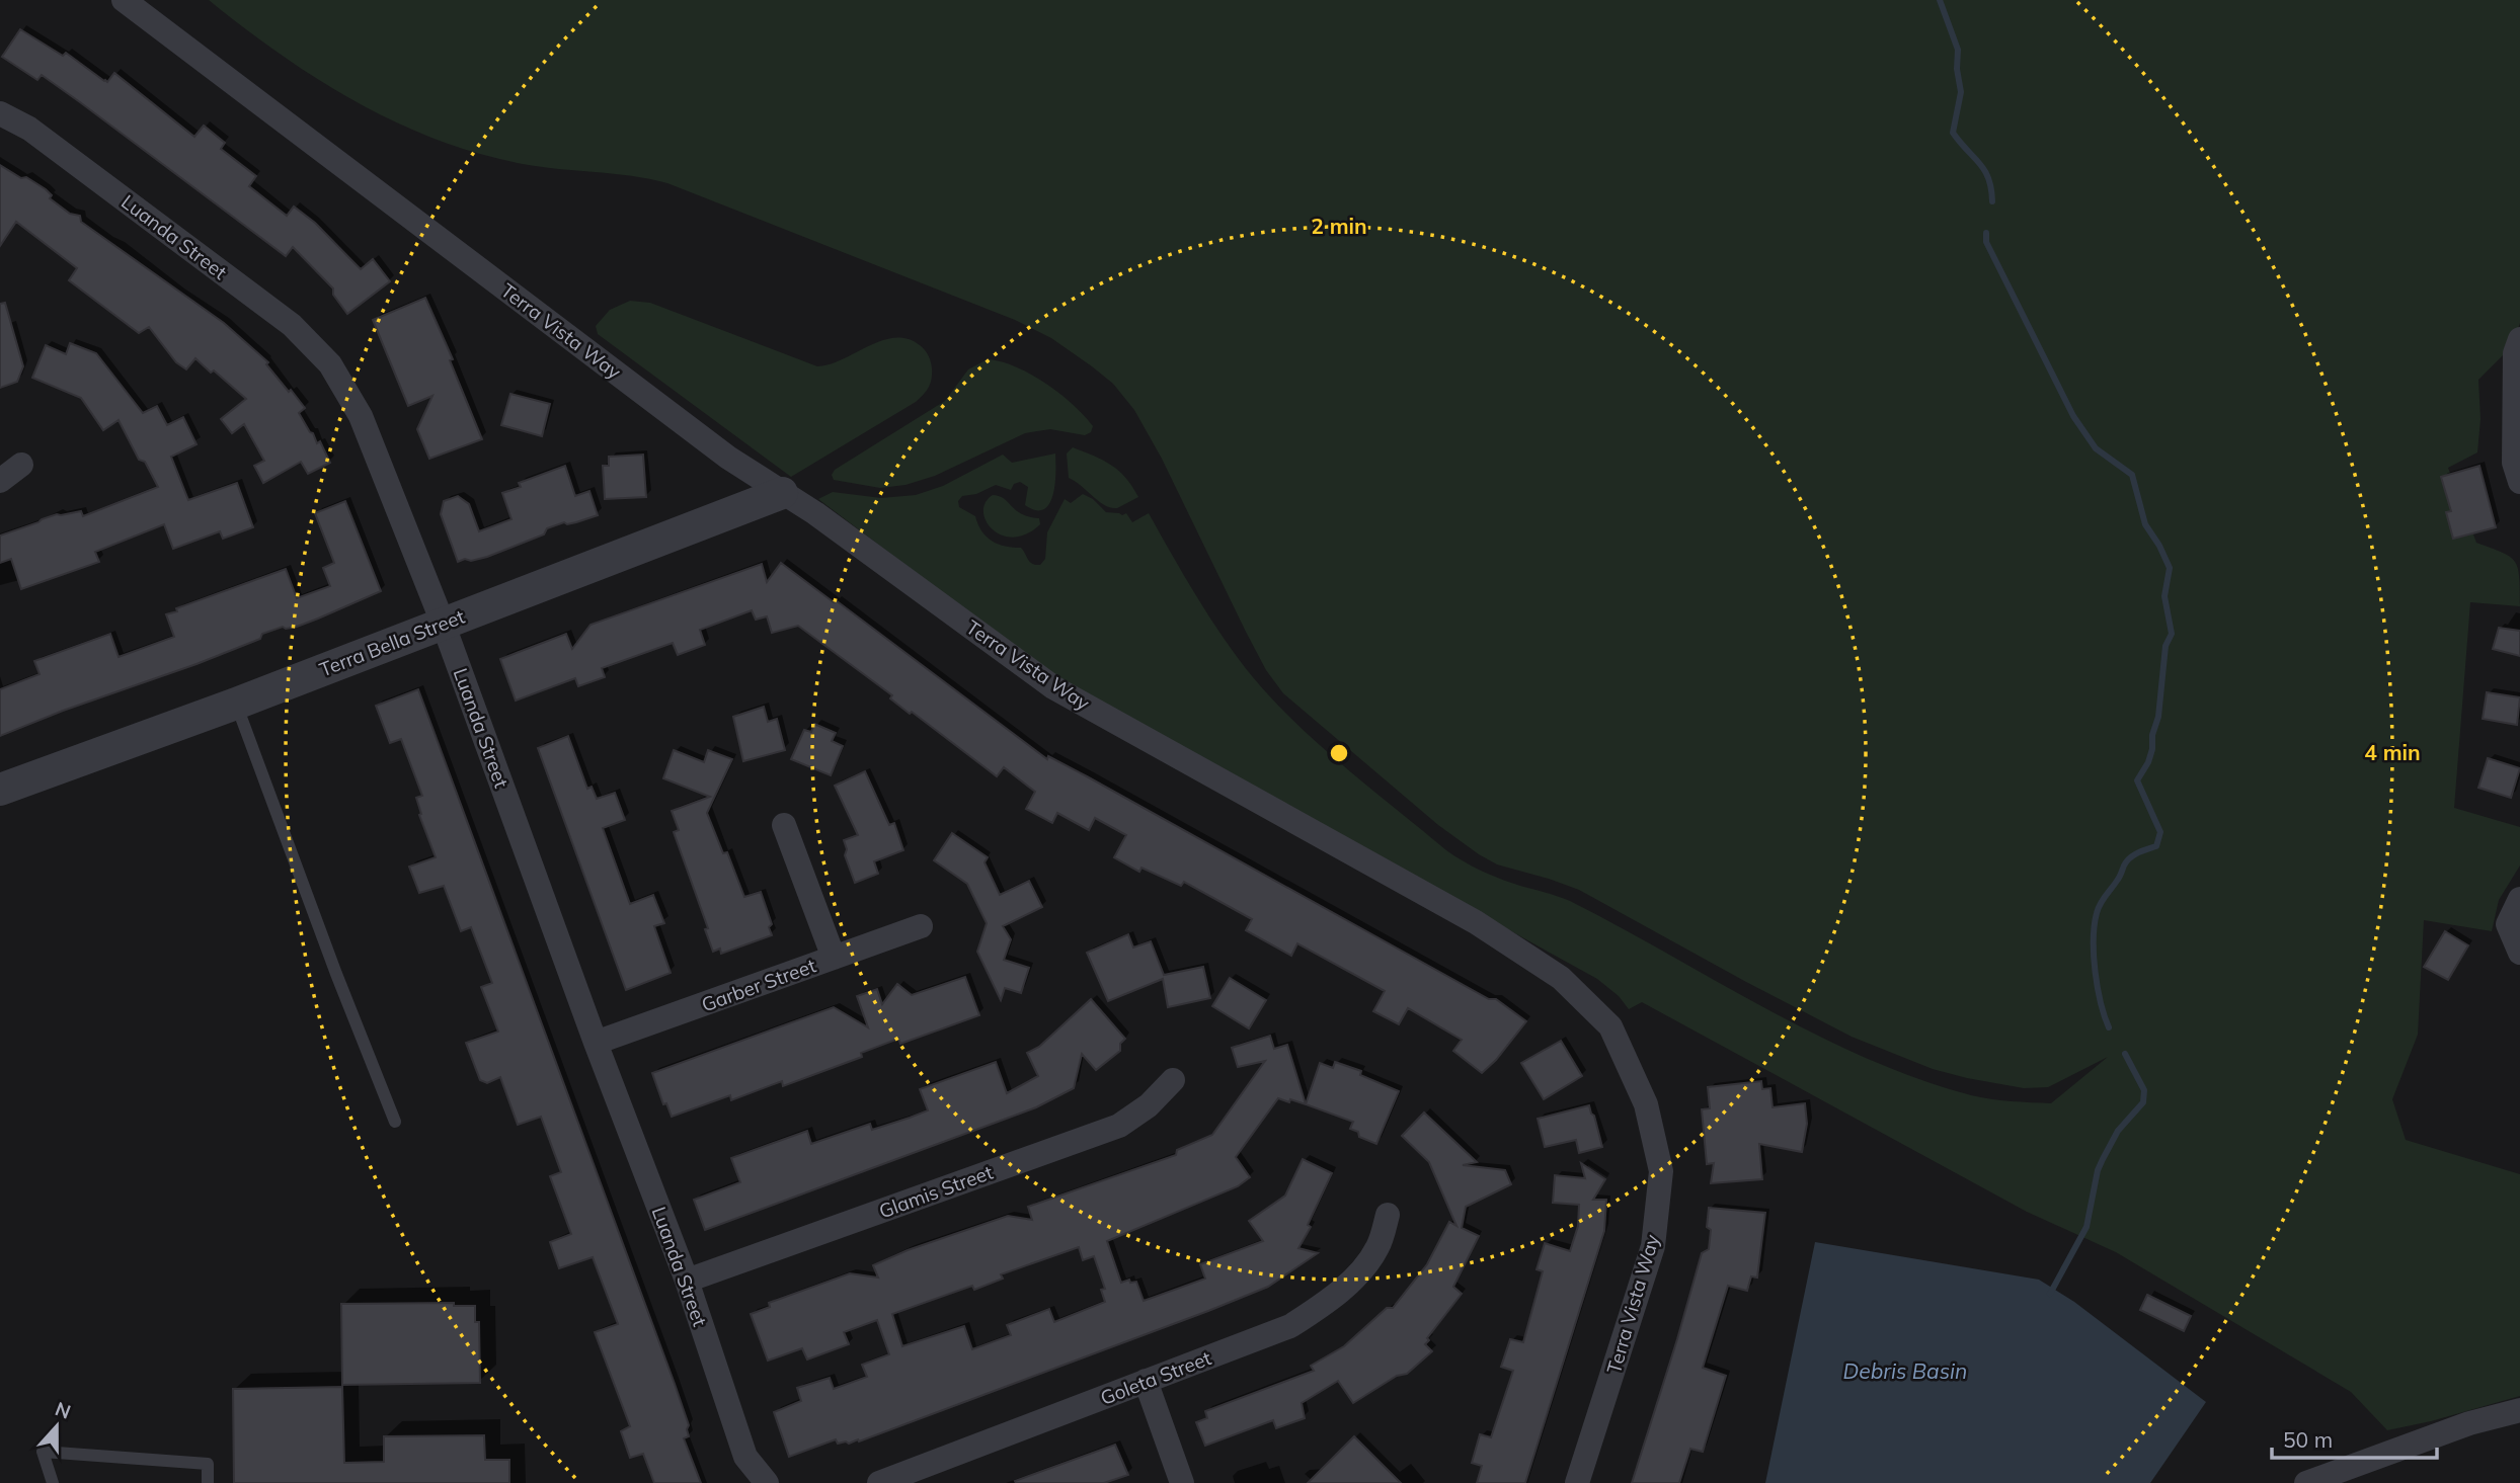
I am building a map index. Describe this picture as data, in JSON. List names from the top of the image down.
{
  "streets": {
    "street": [
      "Luanda Street",
      "Terra Vista Way",
      "Terra Bella Street",
      "Garber Street",
      "Glamis Street",
      "Goleta Street"
    ]
  },
  "crossings": [
    ["Luanda Street", "Terra Bella Street"],
    ["Luanda Street", "Garber Street"],
    ["Luanda Street", "Glamis Street"],
    ["Terra Vista Way", "Terra Bella Street"]
  ],
  "water": ["Debris Basin"],
  "scale_bar": "50 m",
  "north": "top",
  "rings": ["2 min", "4 min"]
}
